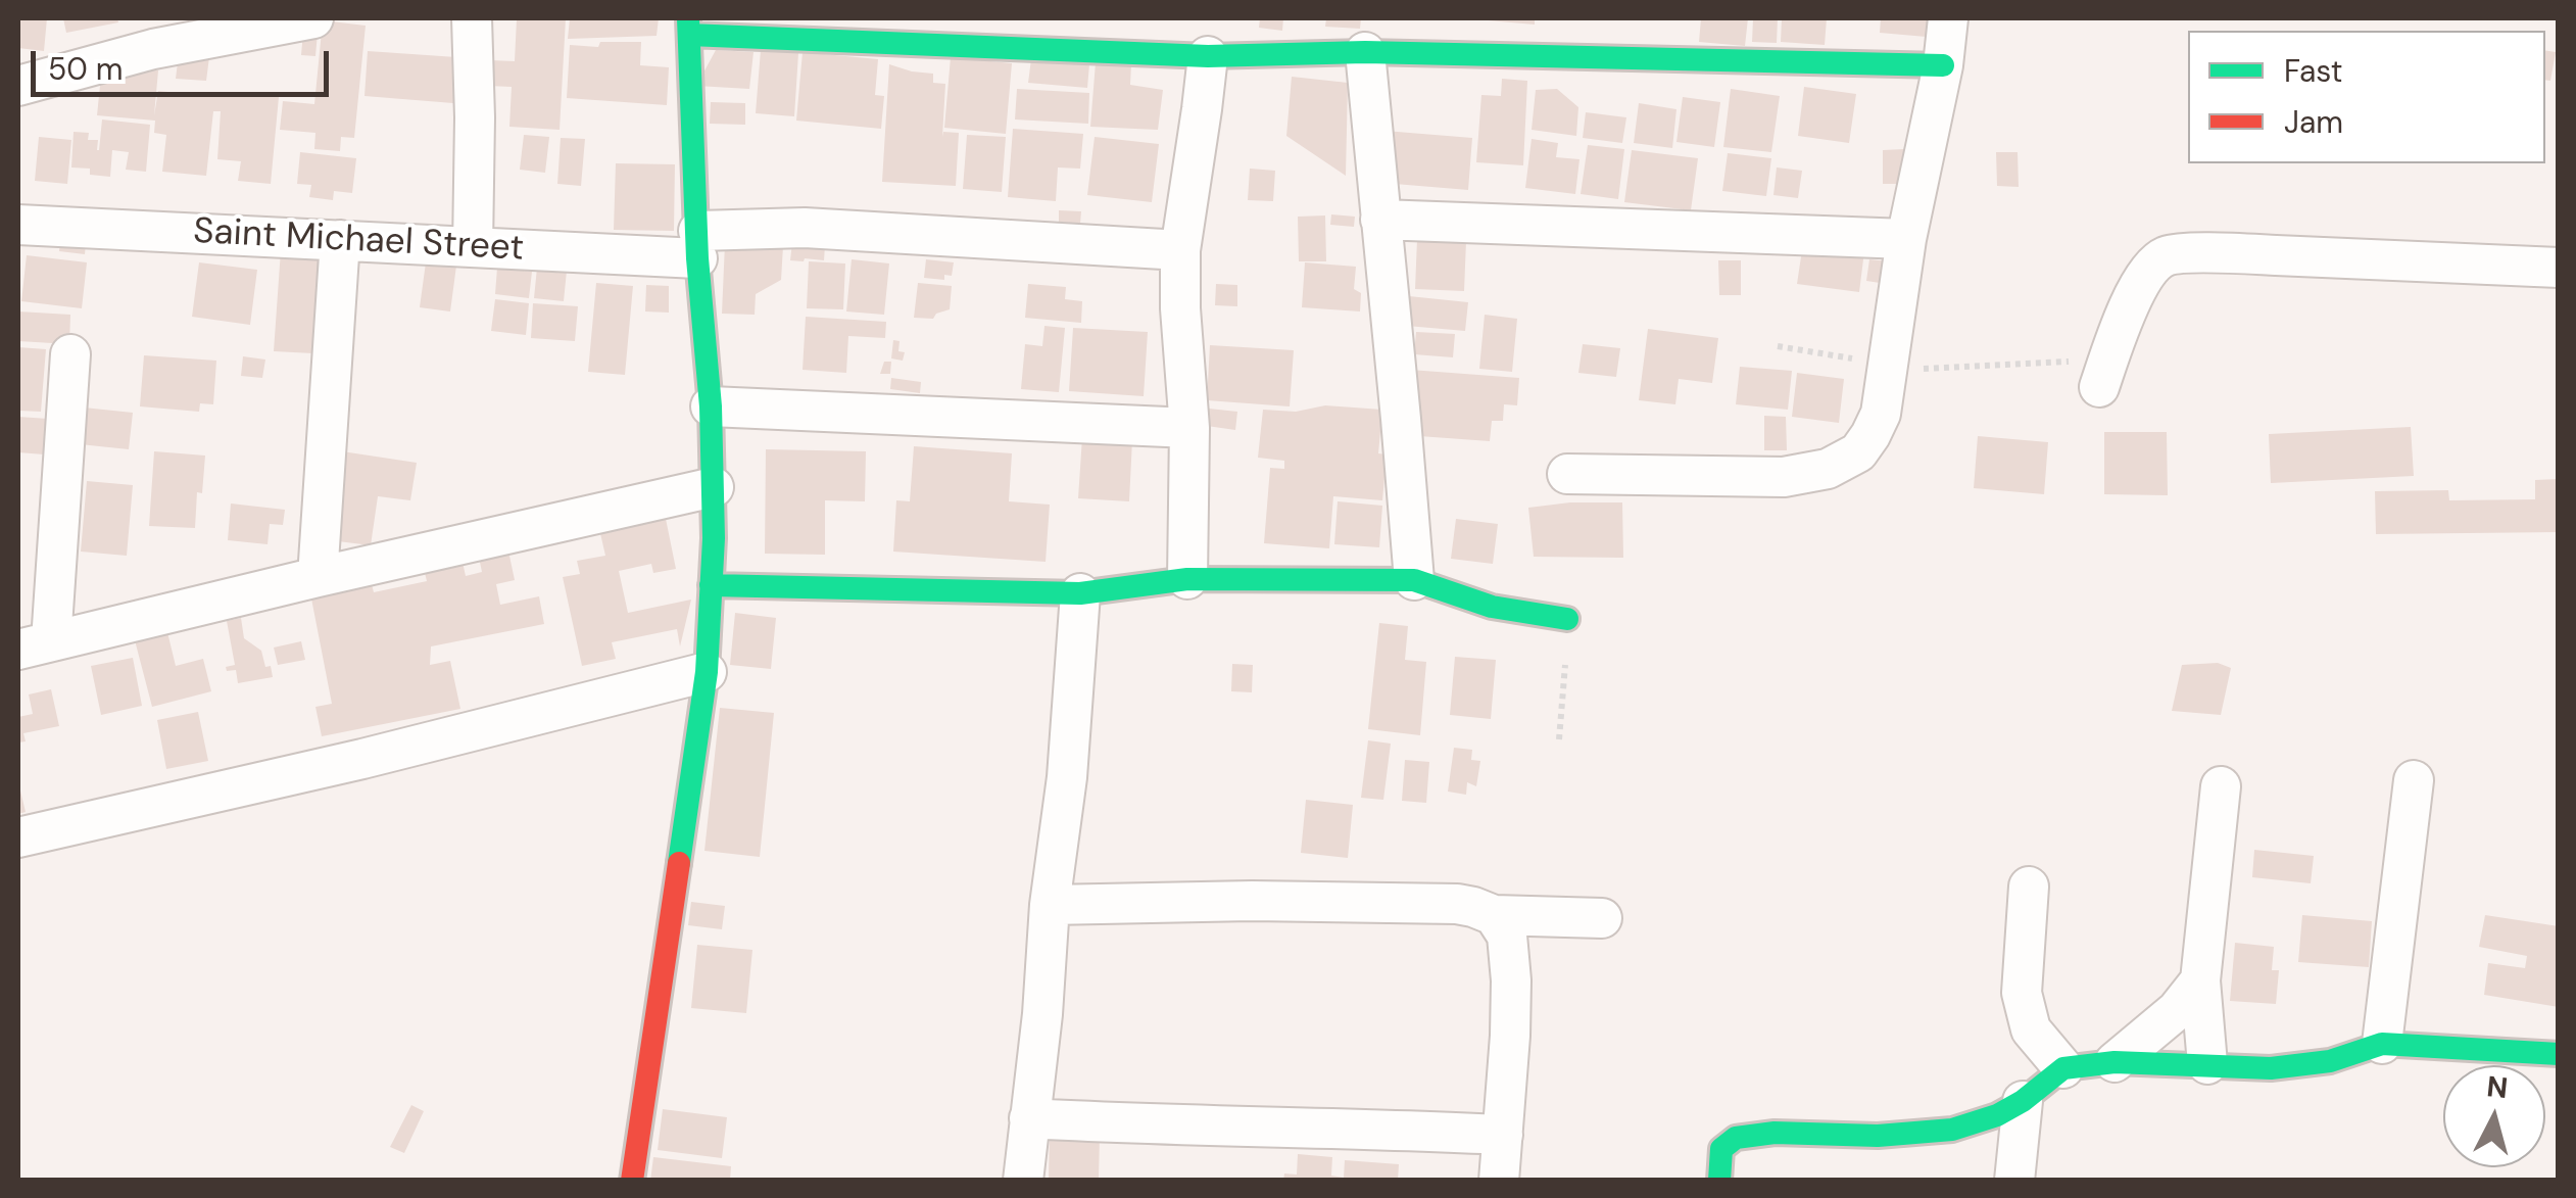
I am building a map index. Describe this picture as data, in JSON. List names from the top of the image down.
{
  "streets": {
    "street": ["Saint Michael Street"]
  },
  "legend": ["Fast", "Jam"],
  "scale_bar": "50 m",
  "north": "top"
}
